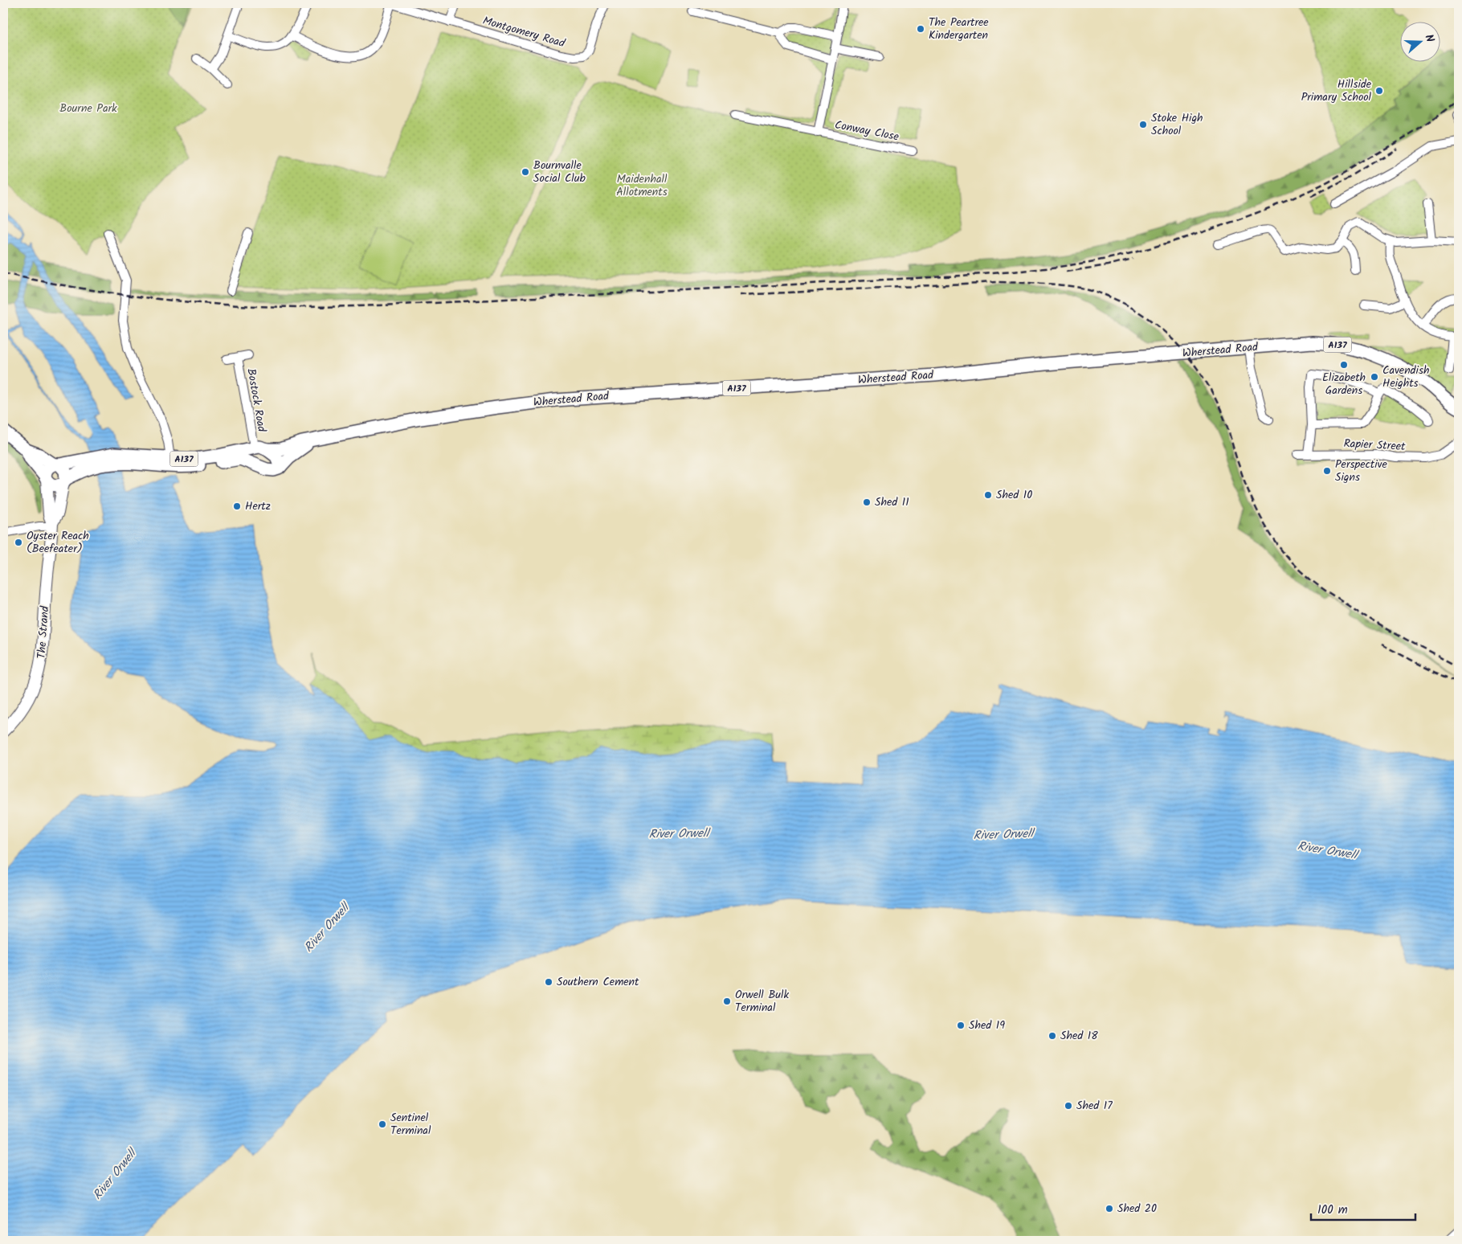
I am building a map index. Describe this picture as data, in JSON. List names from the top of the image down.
{
  "streets": {
    "main road": ["A137", "Wherstead Road", "The Strand"],
    "street": [
      "Montgomery Road",
      "Conway Close",
      "Bostock Road",
      "Rapier Street"
    ]
  },
  "crossings": [
    ["Wherstead Road", "Bostock Road"],
    ["Wherstead Road", "The Strand"]
  ],
  "water": ["River Orwell"],
  "parks": ["Bourne Park", "Maidenhall Allotments"],
  "places": [
    "The Peartree Kindergarten",
    "Hillside Primary School",
    "Stoke High School",
    "Bournvalle Social Club",
    "Elizabeth Gardens",
    "Cavendish Heights",
    "Perspective Signs",
    "Shed 10",
    "Shed 11",
    "Hertz",
    "Oyster Reach (Beefeater)",
    "Southern Cement",
    "Orwell Bulk Terminal",
    "Shed 19",
    "Shed 18",
    "Shed 17",
    "Sentinel Terminal",
    "Shed 20"
  ],
  "scale_bar": "100 m",
  "north": "right"
}
